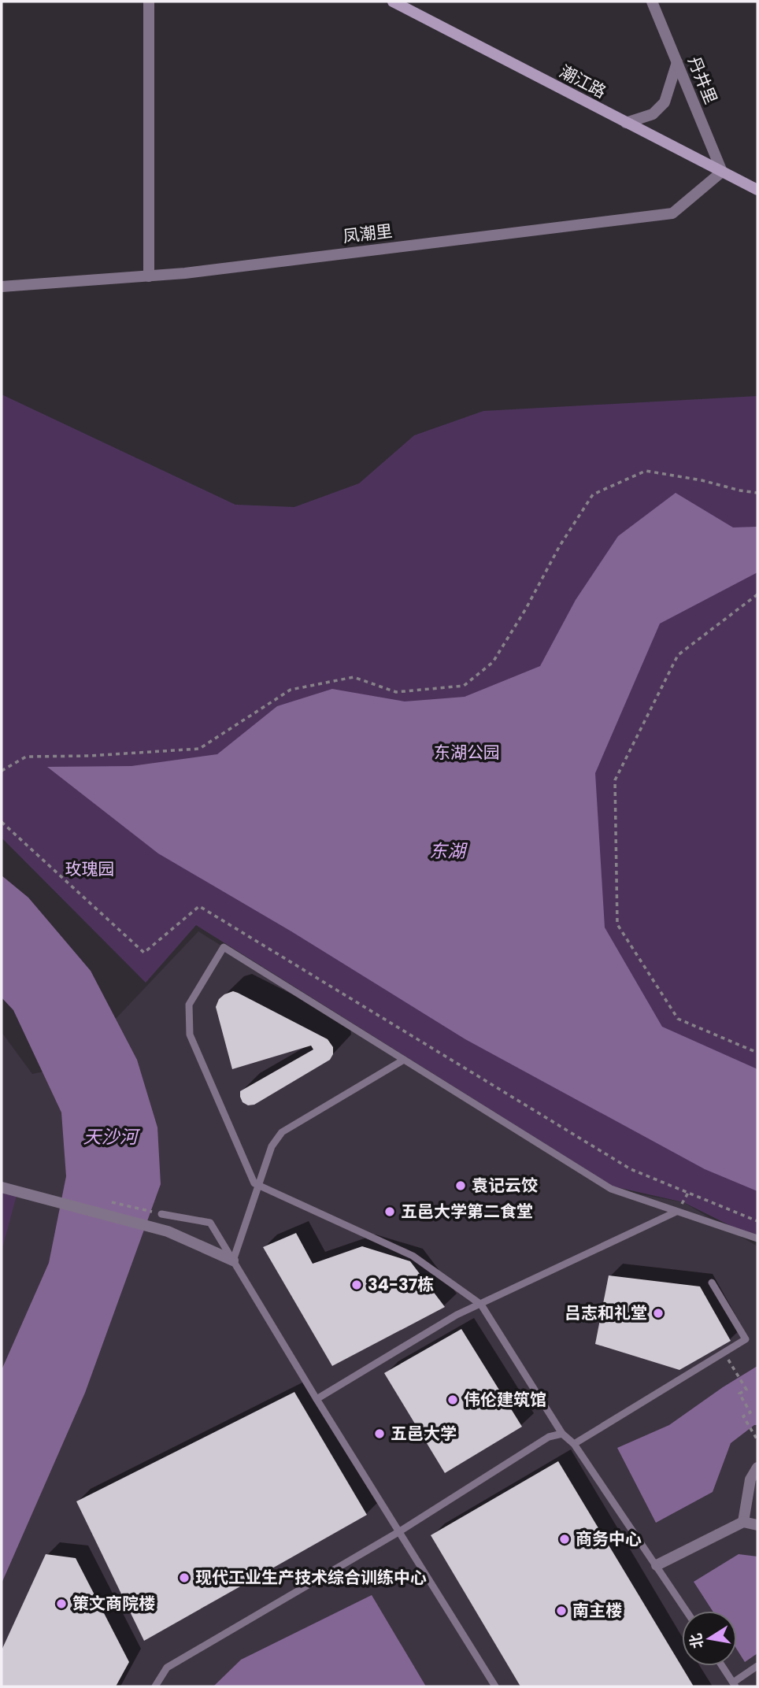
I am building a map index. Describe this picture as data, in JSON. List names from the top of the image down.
{
  "streets": {
    "street": ["丹井里", "潮江路", "凤潮里"]
  },
  "crossings": [
    ["丹井里", "潮江路"],
    ["丹井里", "凤潮里"],
    ["潮江路", "凤潮里"]
  ],
  "water": ["东湖", "天沙河"],
  "parks": ["东湖公园", "玫瑰园"],
  "places": [
    "袁记云饺",
    "五邑大学第二食堂",
    "34-37栋",
    "吕志和礼堂",
    "伟伦建筑馆",
    "五邑大学",
    "商务中心",
    "现代工业生产技术综合训练中心",
    "策文商院楼",
    "南主楼"
  ],
  "north": "left"
}
